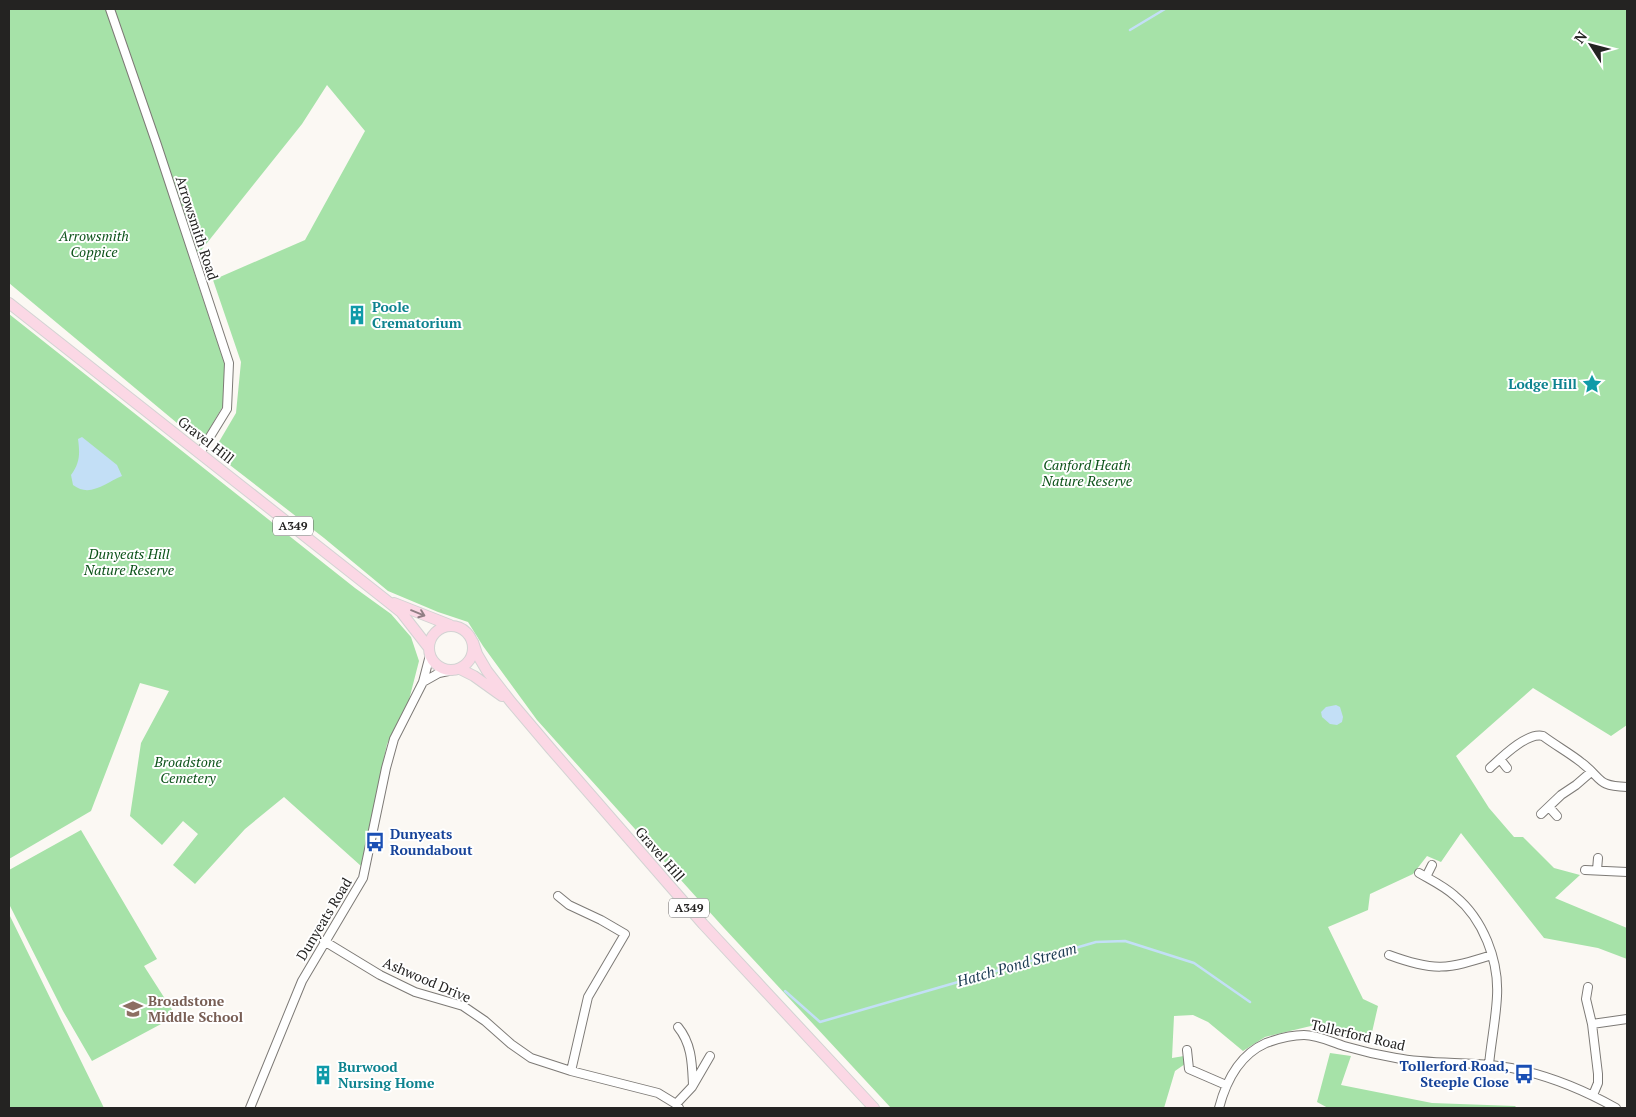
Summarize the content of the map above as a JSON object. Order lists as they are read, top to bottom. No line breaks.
{"streets":{"main road":["Gravel Hill","A349"],"street":["Arrowsmith Road","Dunyeats Road","Ashwood Drive","Tollerford Road"]},"crossings":[["Arrowsmith Road","Gravel Hill"],["Gravel Hill","Dunyeats Road"],["Dunyeats Road","Ashwood Drive"]],"water":["Hatch Pond Stream"],"parks":["Arrowsmith Coppice","Canford Heath Nature Reserve","Dunyeats Hill Nature Reserve","Broadstone Cemetery"],"places":{"building":["Poole Crematorium","Burwood Nursing Home"],"place":["Lodge Hill"],"bus stop":["Dunyeats Roundabout","Tollerford Road, Steeple Close"],"school or university":["Broadstone Middle School"]},"north":"top left"}
